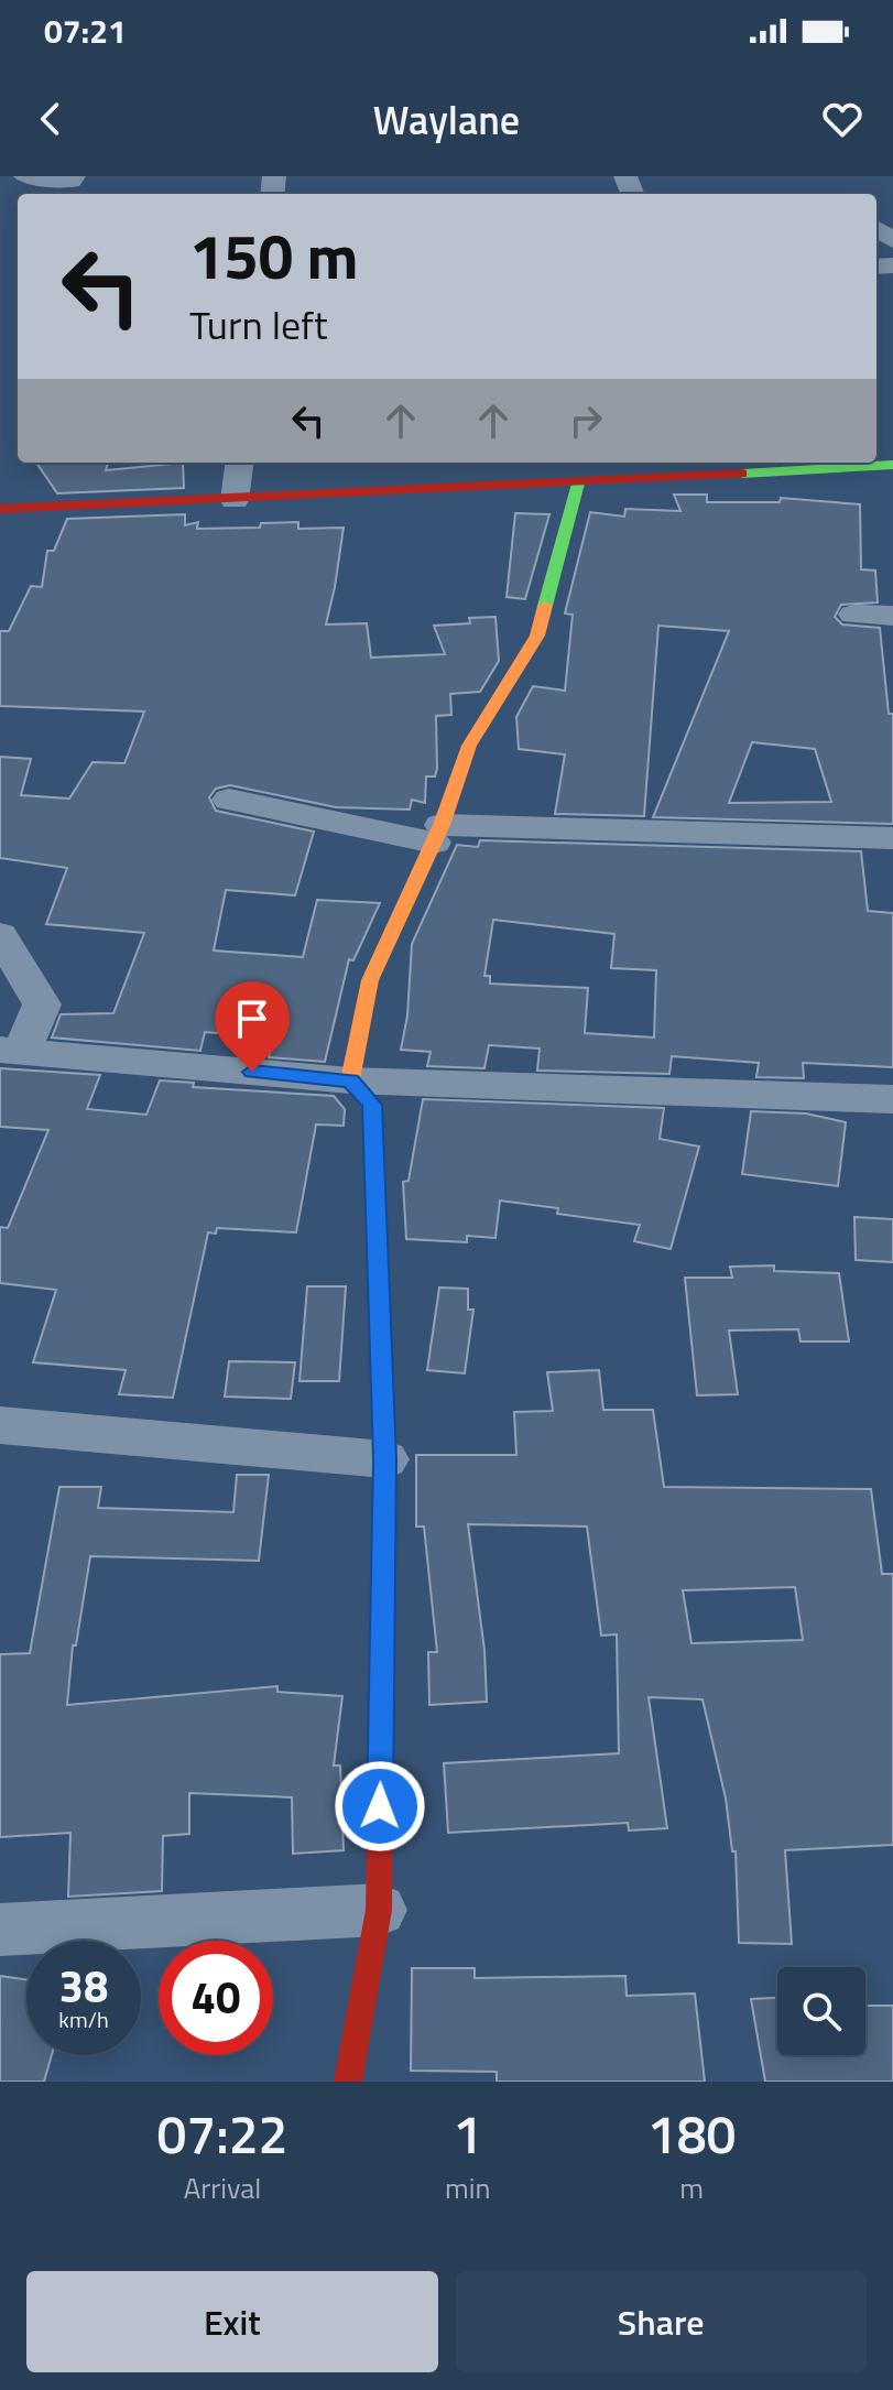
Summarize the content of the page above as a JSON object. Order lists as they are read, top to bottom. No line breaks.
{"page":{"status":"07:21","header":"Waylane","turn":["150 m","Turn left"],"speed":"38 km/h","limit":"40","eta":["07:22","Arrival","1","min","180","m"],"buttons":["Exit","Share"]}}
